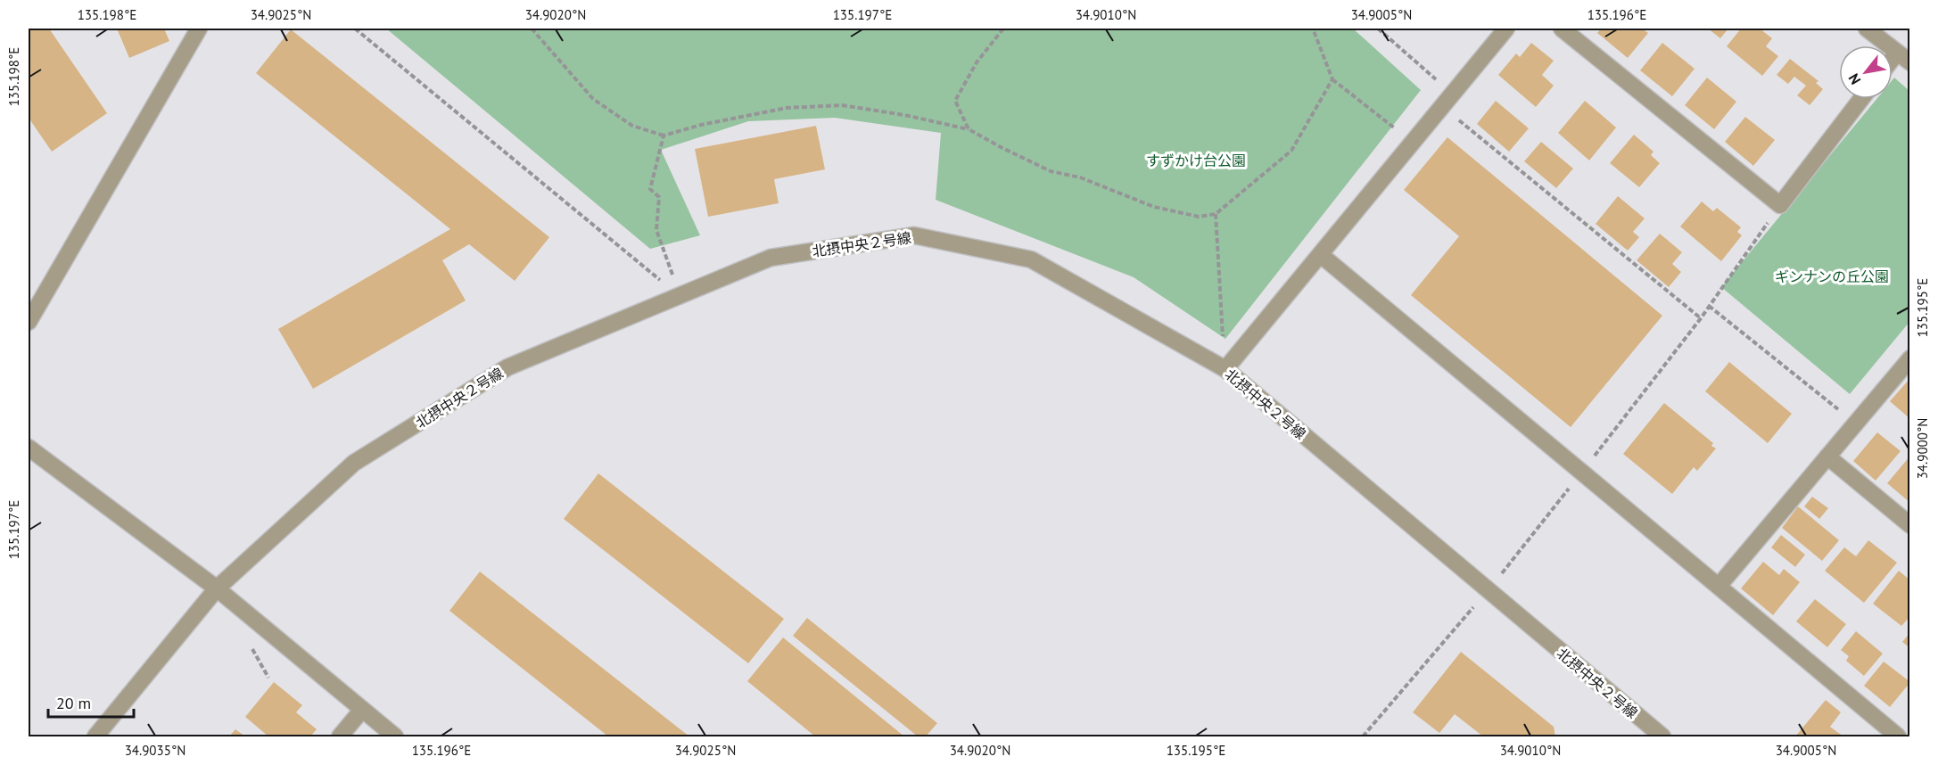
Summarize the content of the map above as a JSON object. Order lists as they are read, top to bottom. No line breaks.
{"streets":{"street":["北摂中央２号線"]},"parks":["すずかけ台公園","ギンナンの丘公園"],"scale_bar":"20 m","north":"bottom left","coordinates":["135.198°E","34.9025°N","34.9020°N","135.197°E","34.9010°N","34.9005°N","135.196°E","135.195°E","34.9000°N","34.9035°N"]}
